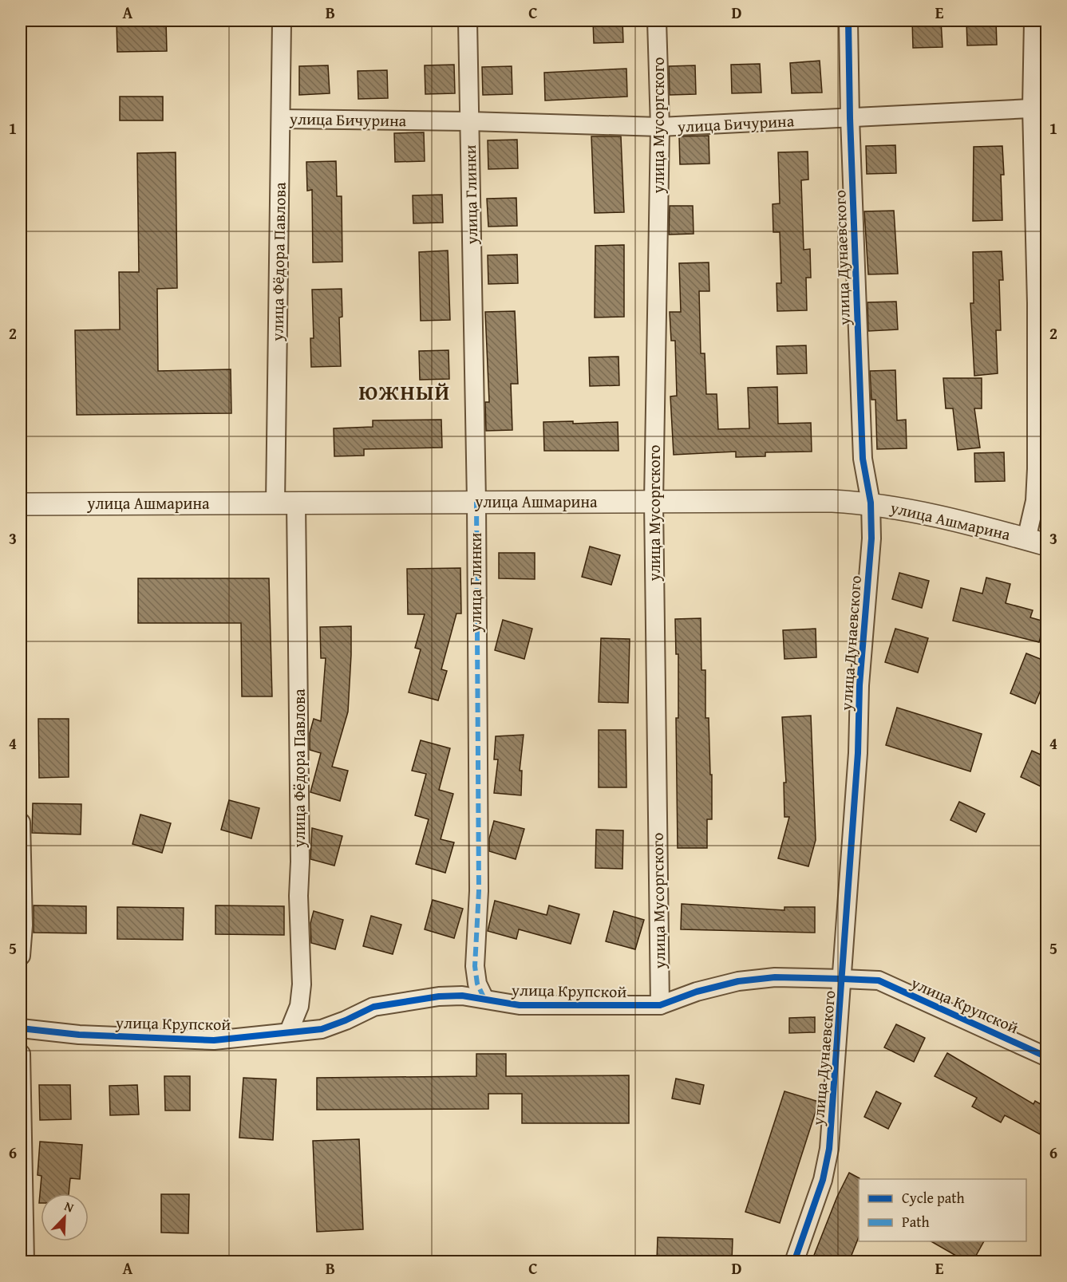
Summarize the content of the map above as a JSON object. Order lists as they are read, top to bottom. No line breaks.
{"streets":{"street":["улица Бичурина","улица Мусоргского","улица Глинки","улица Дунаевского","улица Фёдора Павлова","улица Ашмарина","улица Крупской"]},"crossings":[["улица Бичурина","улица Мусоргского"],["улица Бичурина","улица Глинки"],["улица Бичурина","улица Дунаевского"],["улица Бичурина","улица Фёдора Павлова"],["улица Мусоргского","улица Ашмарина"],["улица Мусоргского","улица Крупской"],["улица Глинки","улица Ашмарина"],["улица Глинки","улица Крупской"],["улица Дунаевского","улица Ашмарина"],["улица Дунаевского","улица Крупской"],["улица Фёдора Павлова","улица Ашмарина"],["улица Фёдора Павлова","улица Крупской"]],"districts":["ЮЖНЫЙ"],"legend":["Cycle path","Path"],"north":"top right","grid":{"columns":["A","B","C","D","E"],"rows":["1","2","3","4","5","6"]}}
